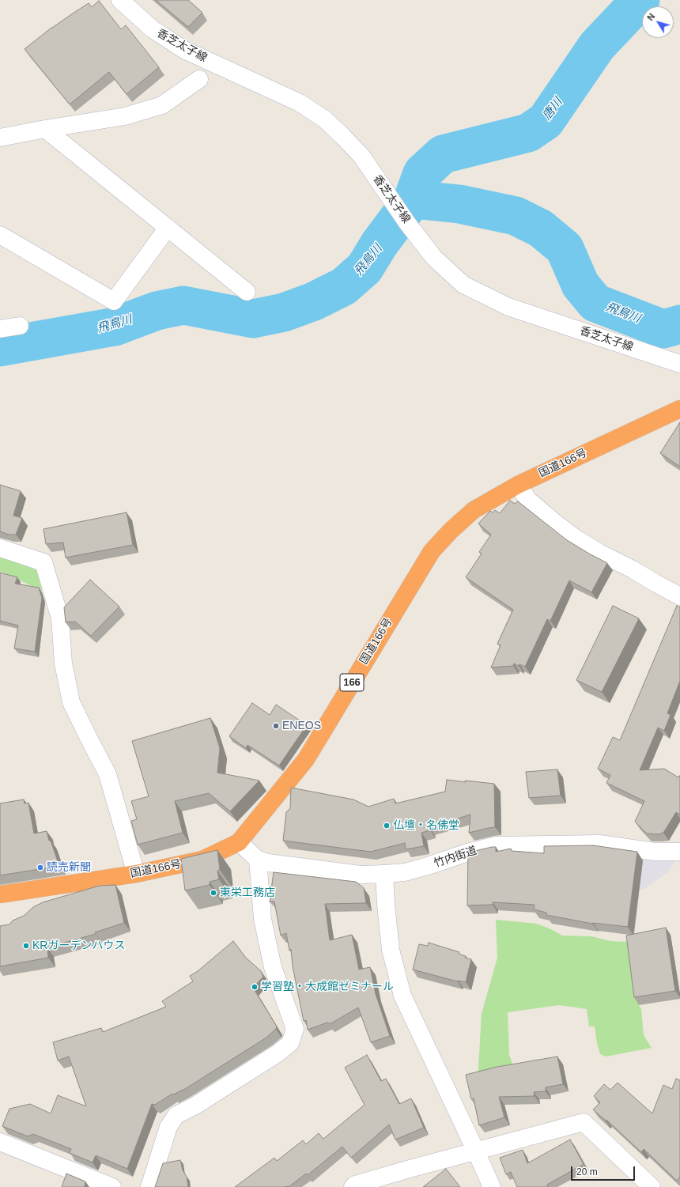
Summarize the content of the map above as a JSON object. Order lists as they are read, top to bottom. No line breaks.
{"streets":{"highway":["国道166号","166"],"street":["香芝太子線","竹内街道"]},"crossings":[["国道166号","竹内街道"]],"water":["唐川","飛鳥川"],"places":["ENEOS","仏壇・名佛堂","読売新聞","東栄工務店","KRガーデンハウス","学習塾・大成館ゼミナール"],"scale_bar":"20 m","north":"top left"}
